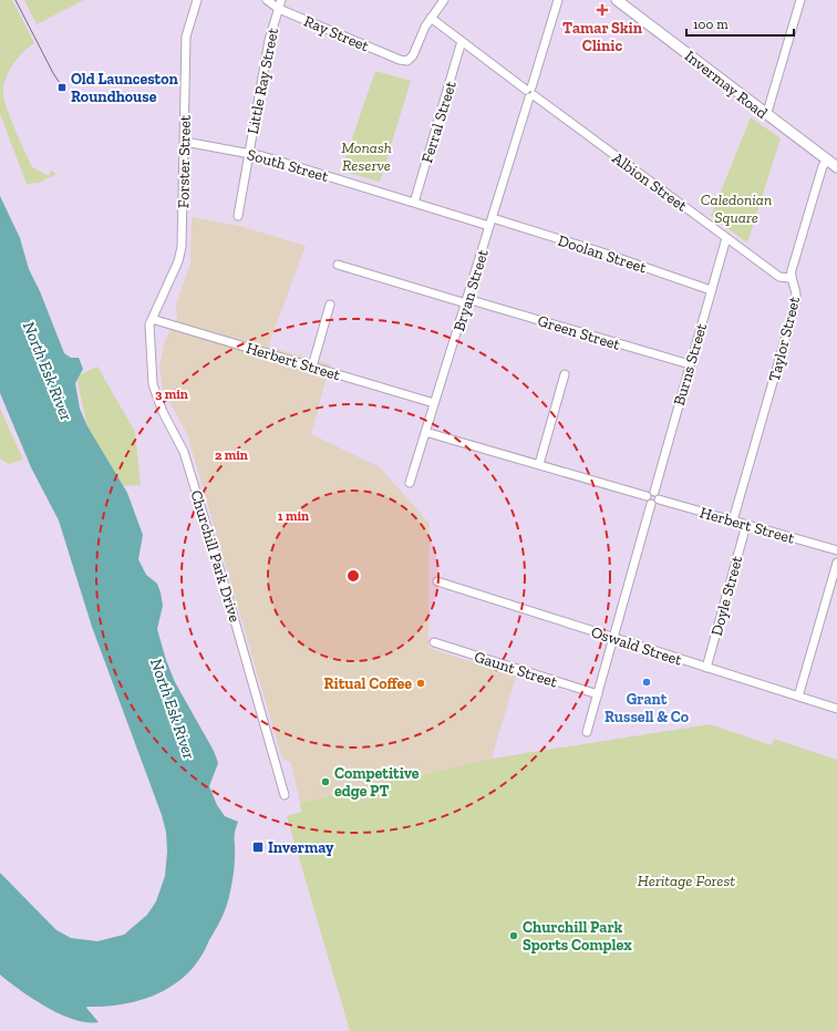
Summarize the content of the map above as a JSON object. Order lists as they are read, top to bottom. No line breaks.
{"streets":{"main road":["Invermay Road"],"street":["Ray Street","Little Ray Street","Ferral Street","Forster Street","South Street","Albion Street","Doolan Street","Bryan Street","Green Street","Taylor Street","Herbert Street","Burns Street","Churchill Park Drive","Doyle Street","Oswald Street","Gaunt Street"]},"crossings":[["Ray Street","Little Ray Street"],["Ray Street","Albion Street"],["Little Ray Street","South Street"],["Invermay Road","Taylor Street"],["Ferral Street","South Street"],["Ferral Street","Albion Street"],["Forster Street","South Street"],["Forster Street","Herbert Street"],["Forster Street","Churchill Park Drive"],["South Street","Doolan Street"],["South Street","Bryan Street"],["Albion Street","Bryan Street"],["Albion Street","Taylor Street"],["Albion Street","Burns Street"],["Doolan Street","Bryan Street"],["Doolan Street","Burns Street"],["Bryan Street","Green Street"],["Bryan Street","Herbert Street"],["Green Street","Burns Street"],["Taylor Street","Herbert Street"],["Herbert Street","Burns Street"],["Herbert Street","Churchill Park Drive"],["Herbert Street","Doyle Street"],["Doyle Street","Oswald Street"]],"water":["North Esk River"],"parks":["Monash Reserve","Caledonian Square","Heritage Forest"],"places":{"health":["Tamar Skin Clinic"],"transit":["Old Launceston Roundhouse","Invermay"],"other":["Grant Russell & Co","Ritual Coffee","Competitive edge PT","Churchill Park Sports Complex"]},"scale_bar":"100 m","rings":["3 min","2 min","1 min"]}
